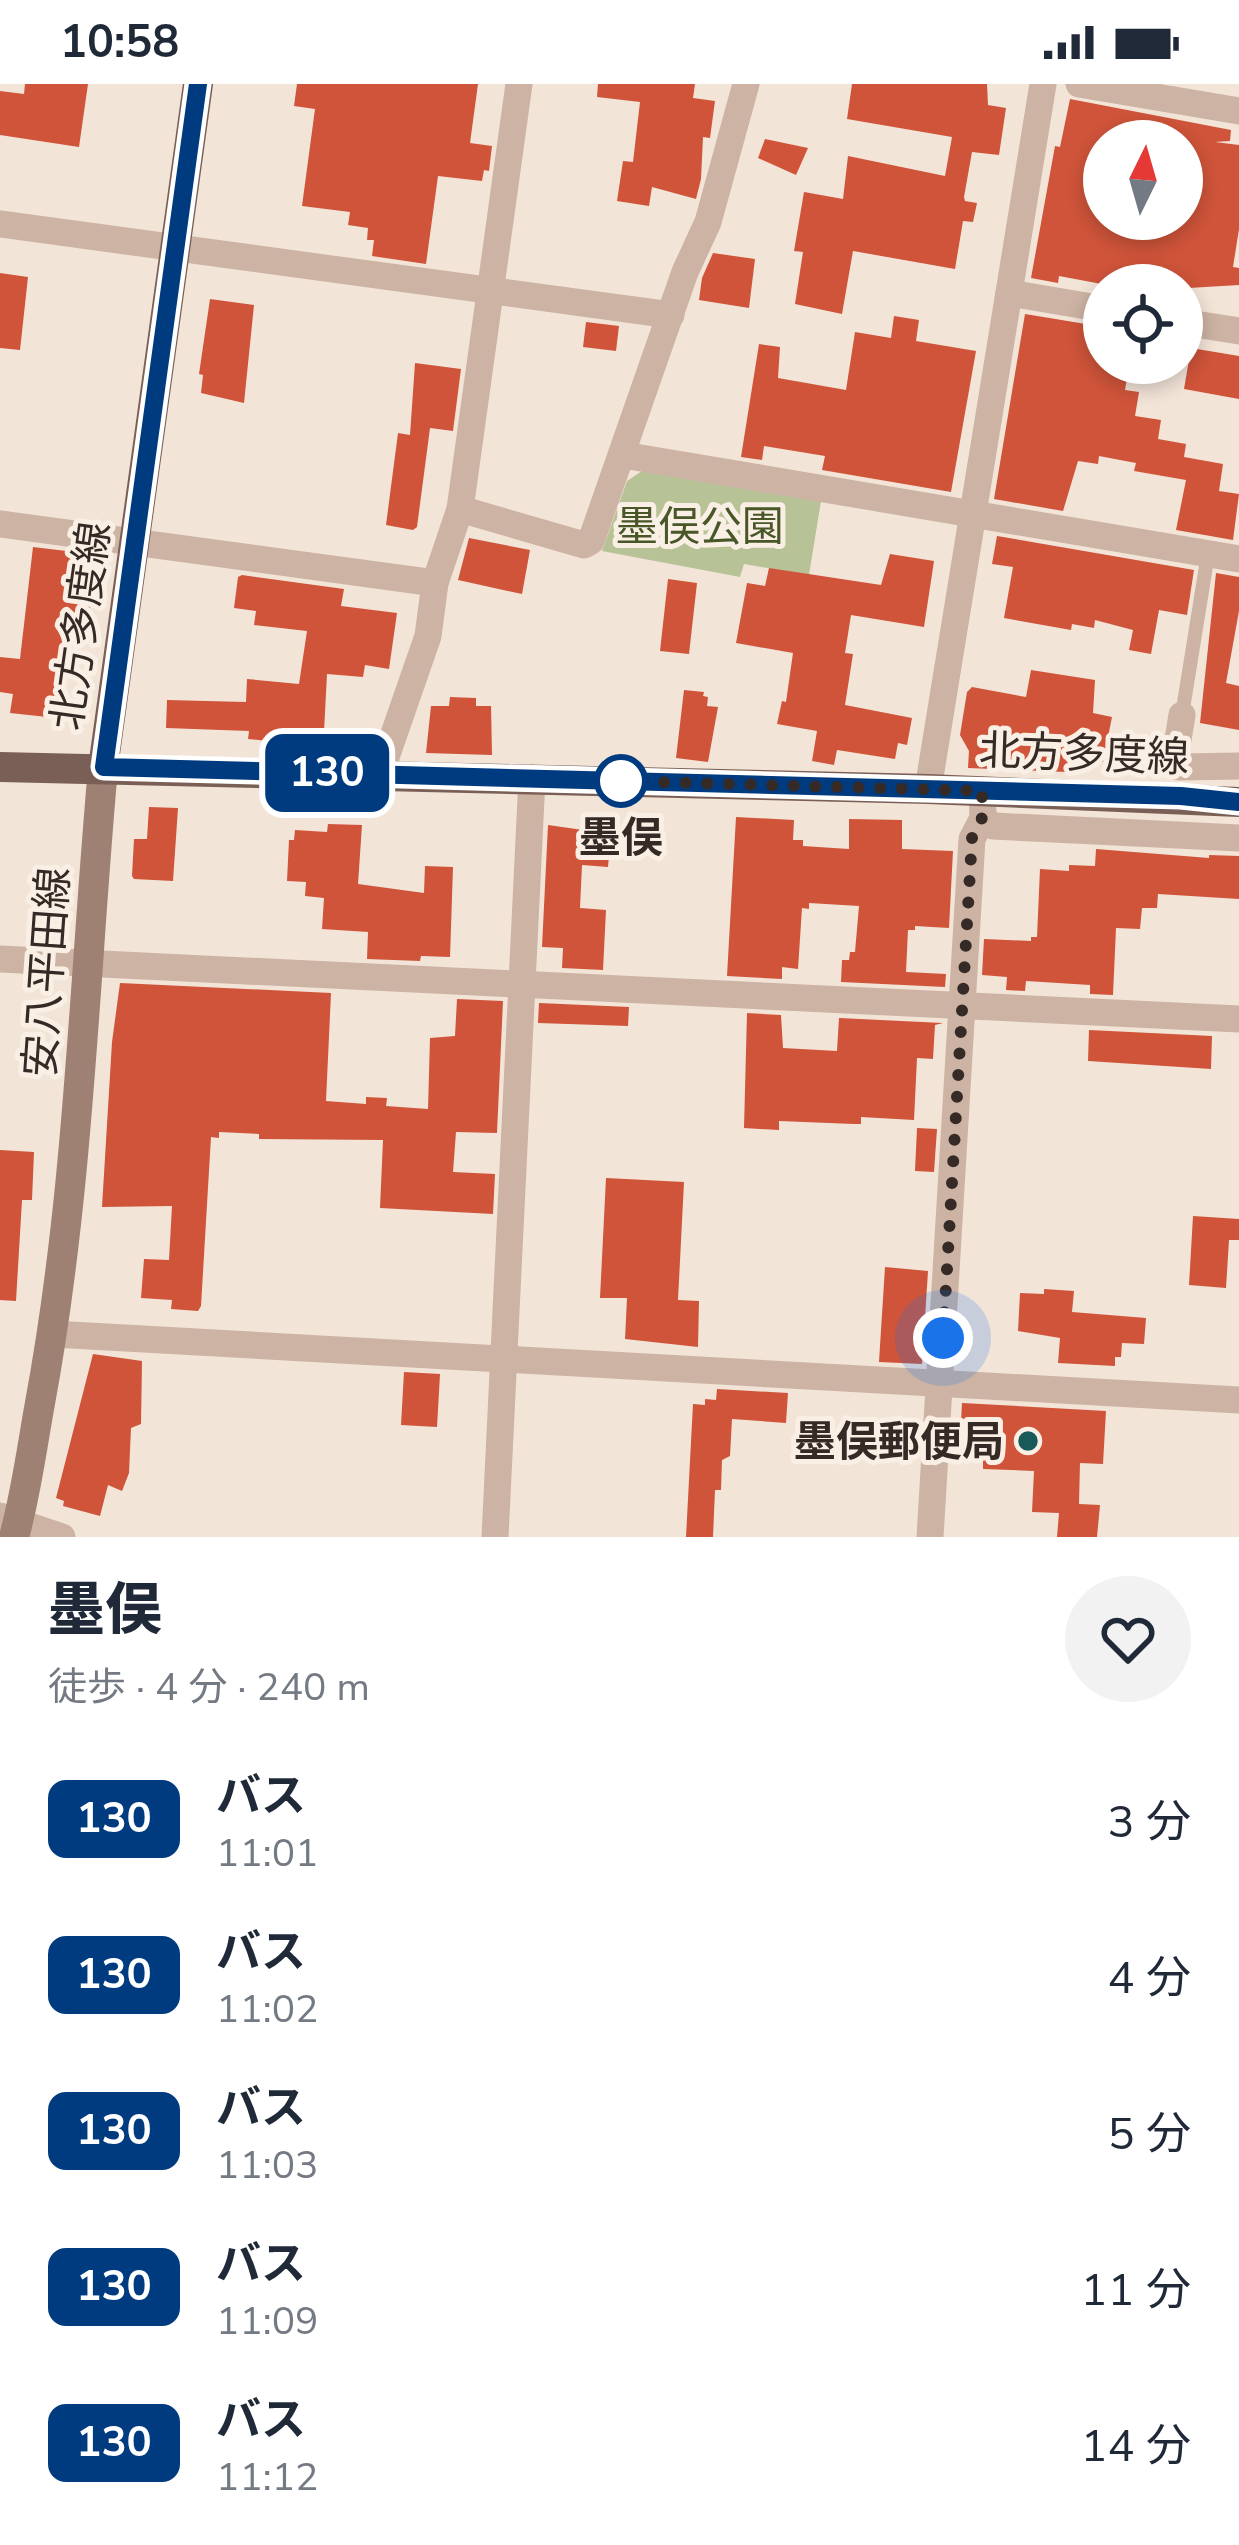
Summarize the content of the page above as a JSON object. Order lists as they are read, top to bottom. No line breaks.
{"streets":{"main road":["北方多度線","安八平田線"]},"crossings":[["北方多度線","安八平田線"]],"parks":["墨俣公園"],"places":["墨俣","墨俣郵便局"],"lines":["bus line 130"],"north":"top","page":{"status":"10:58","on_map":"130","heading":["墨俣","徒歩 · 4 分 · 240 m"],"list":[{"mark":"130","name":"バス","note":"11:01","value":"3 分"},{"mark":"130","name":"バス","note":"11:02","value":"4 分"},{"mark":"130","name":"バス","note":"11:03","value":"5 分"},{"mark":"130","name":"バス","note":"11:09","value":"11 分"},{"mark":"130","name":"バス","note":"11:12","value":"14 分"}]}}
